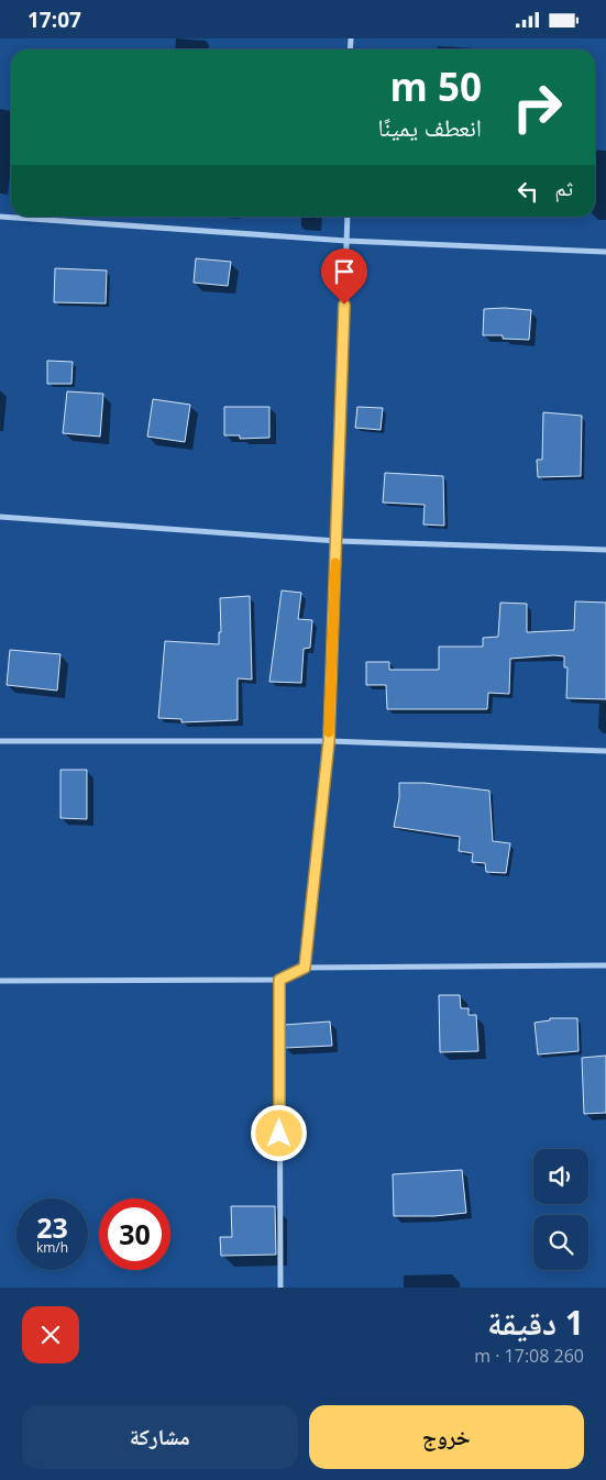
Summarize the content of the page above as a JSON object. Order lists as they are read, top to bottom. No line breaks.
{"page":{"status":"17:07","turn":["50 m","انعطف يمينًا"],"then":"ثم","speed":"23 km/h","limit":"30","heading":["1 دقيقة","260 m · 17:08"],"buttons":["خروج","مشاركة"]}}
